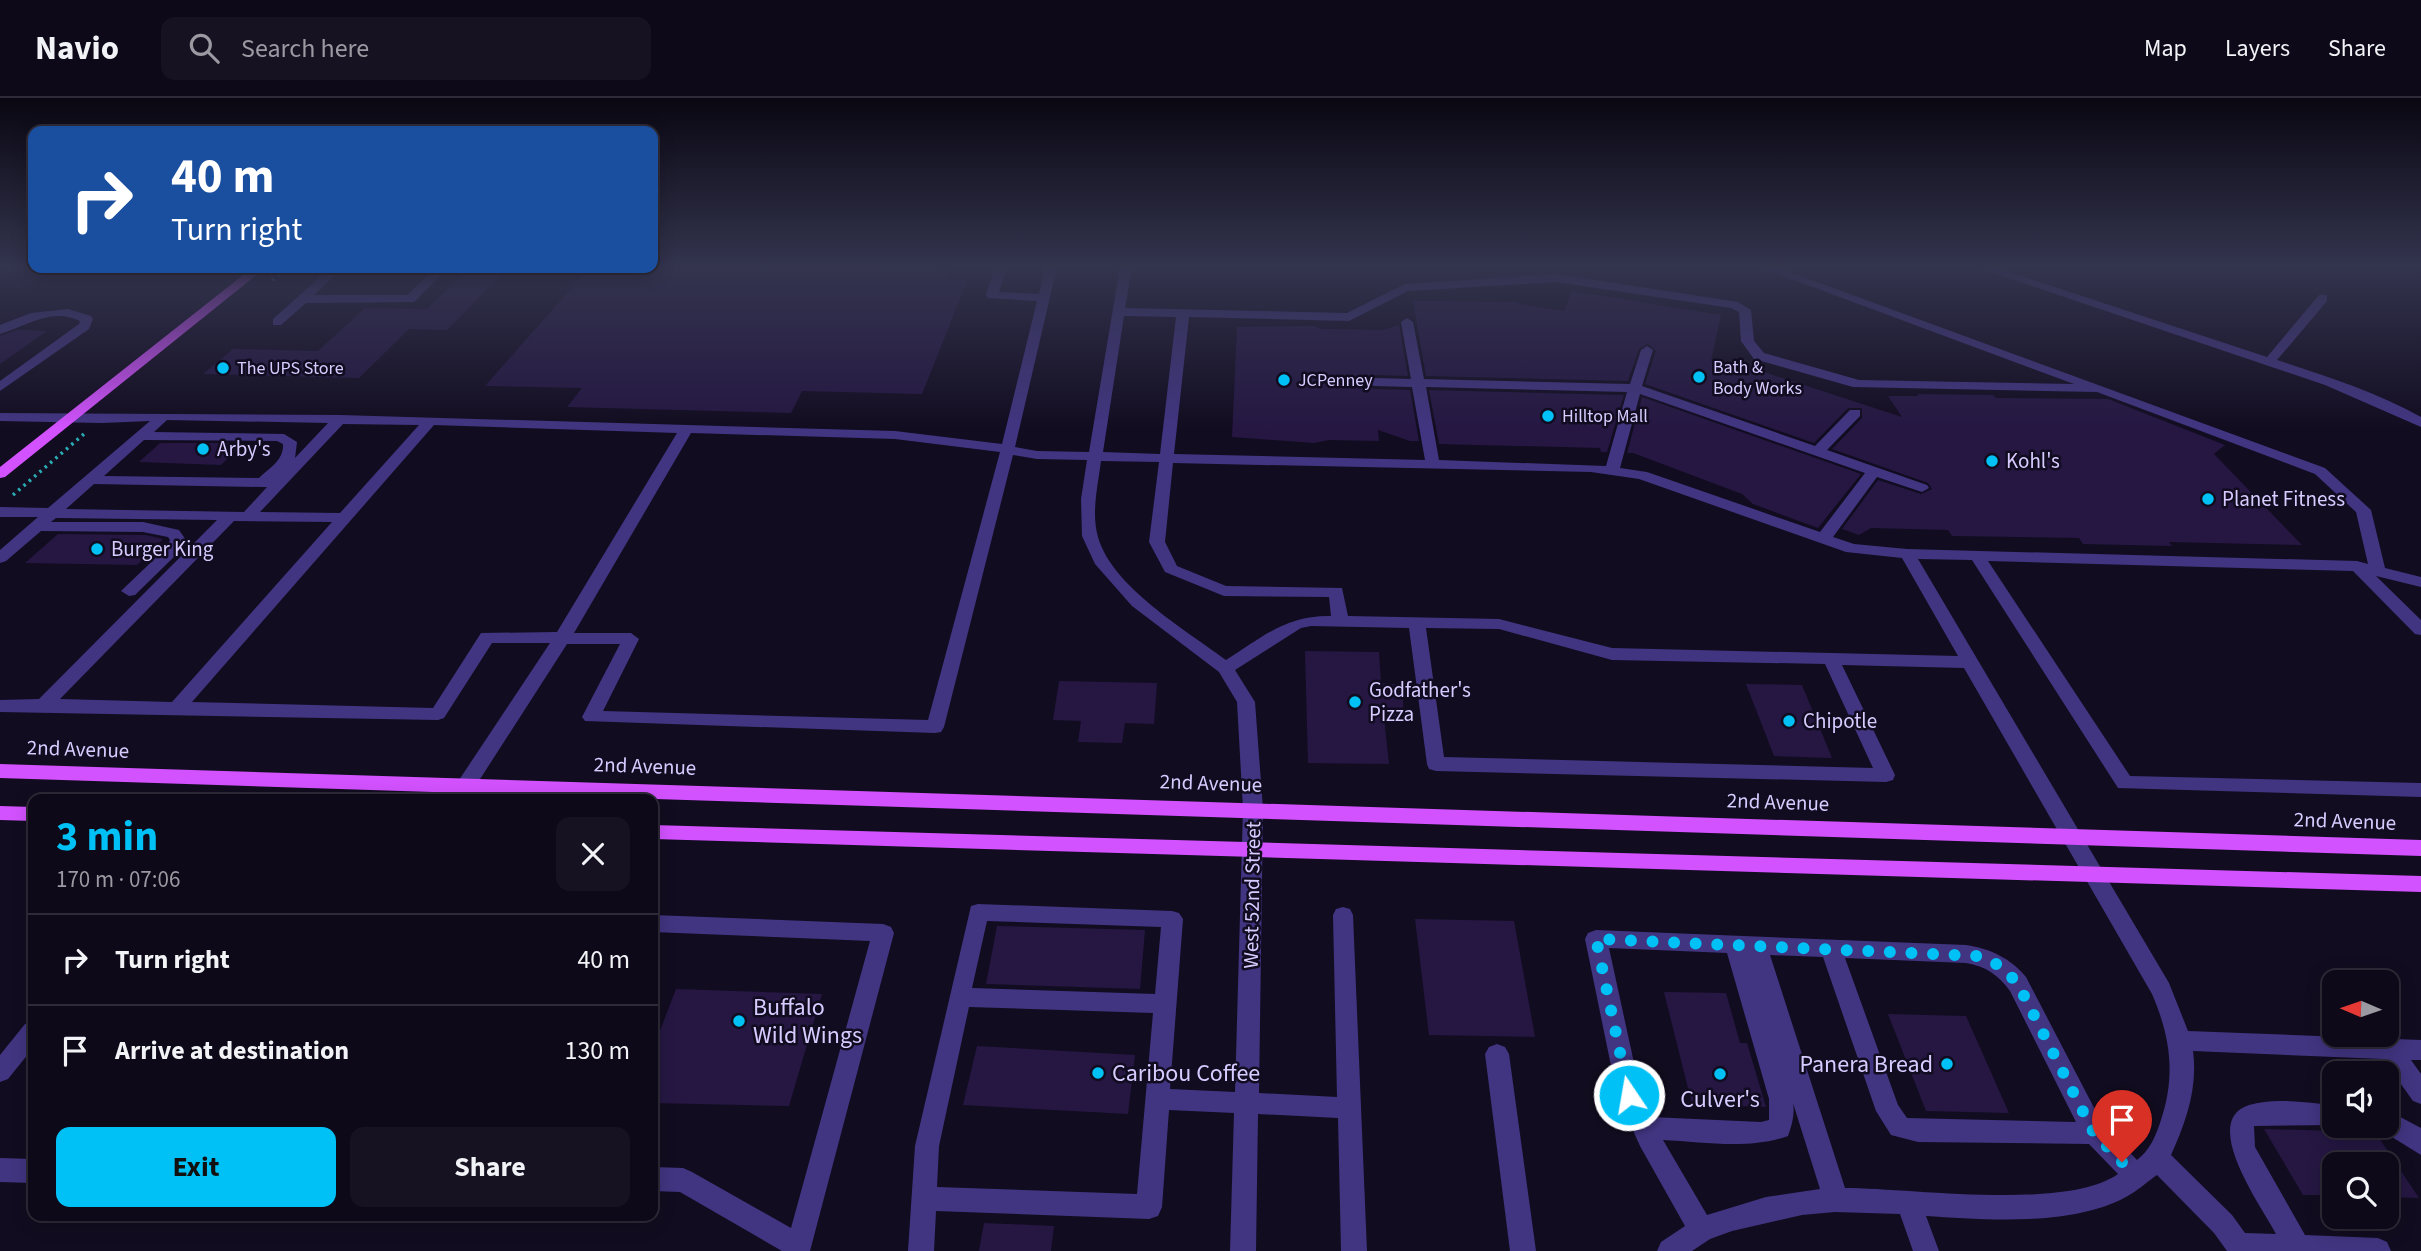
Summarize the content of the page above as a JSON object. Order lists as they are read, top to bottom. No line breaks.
{"streets":{"main road":["2nd Avenue"],"street":["West 52nd Street"]},"crossings":[["2nd Avenue","West 52nd Street"]],"places":["The UPS Store","Bath & Body Works","JCPenney","Hilltop Mall","Arby's","Kohl's","Planet Fitness","Burger King","Godfather's Pizza","Chipotle","Buffalo Wild Wings","Panera Bread","Caribou Coffee","Culver's"],"north":"left","page":{"header":"Navio","search":"Search here","nav":["Map","Layers","Share"],"turn":["40 m","Turn right"],"heading":["3 min","170 m · 07:06"],"list":[{"name":"Turn right","value":"40 m"},{"name":"Arrive at destination","value":"130 m"}],"buttons":["Exit","Share"]}}
